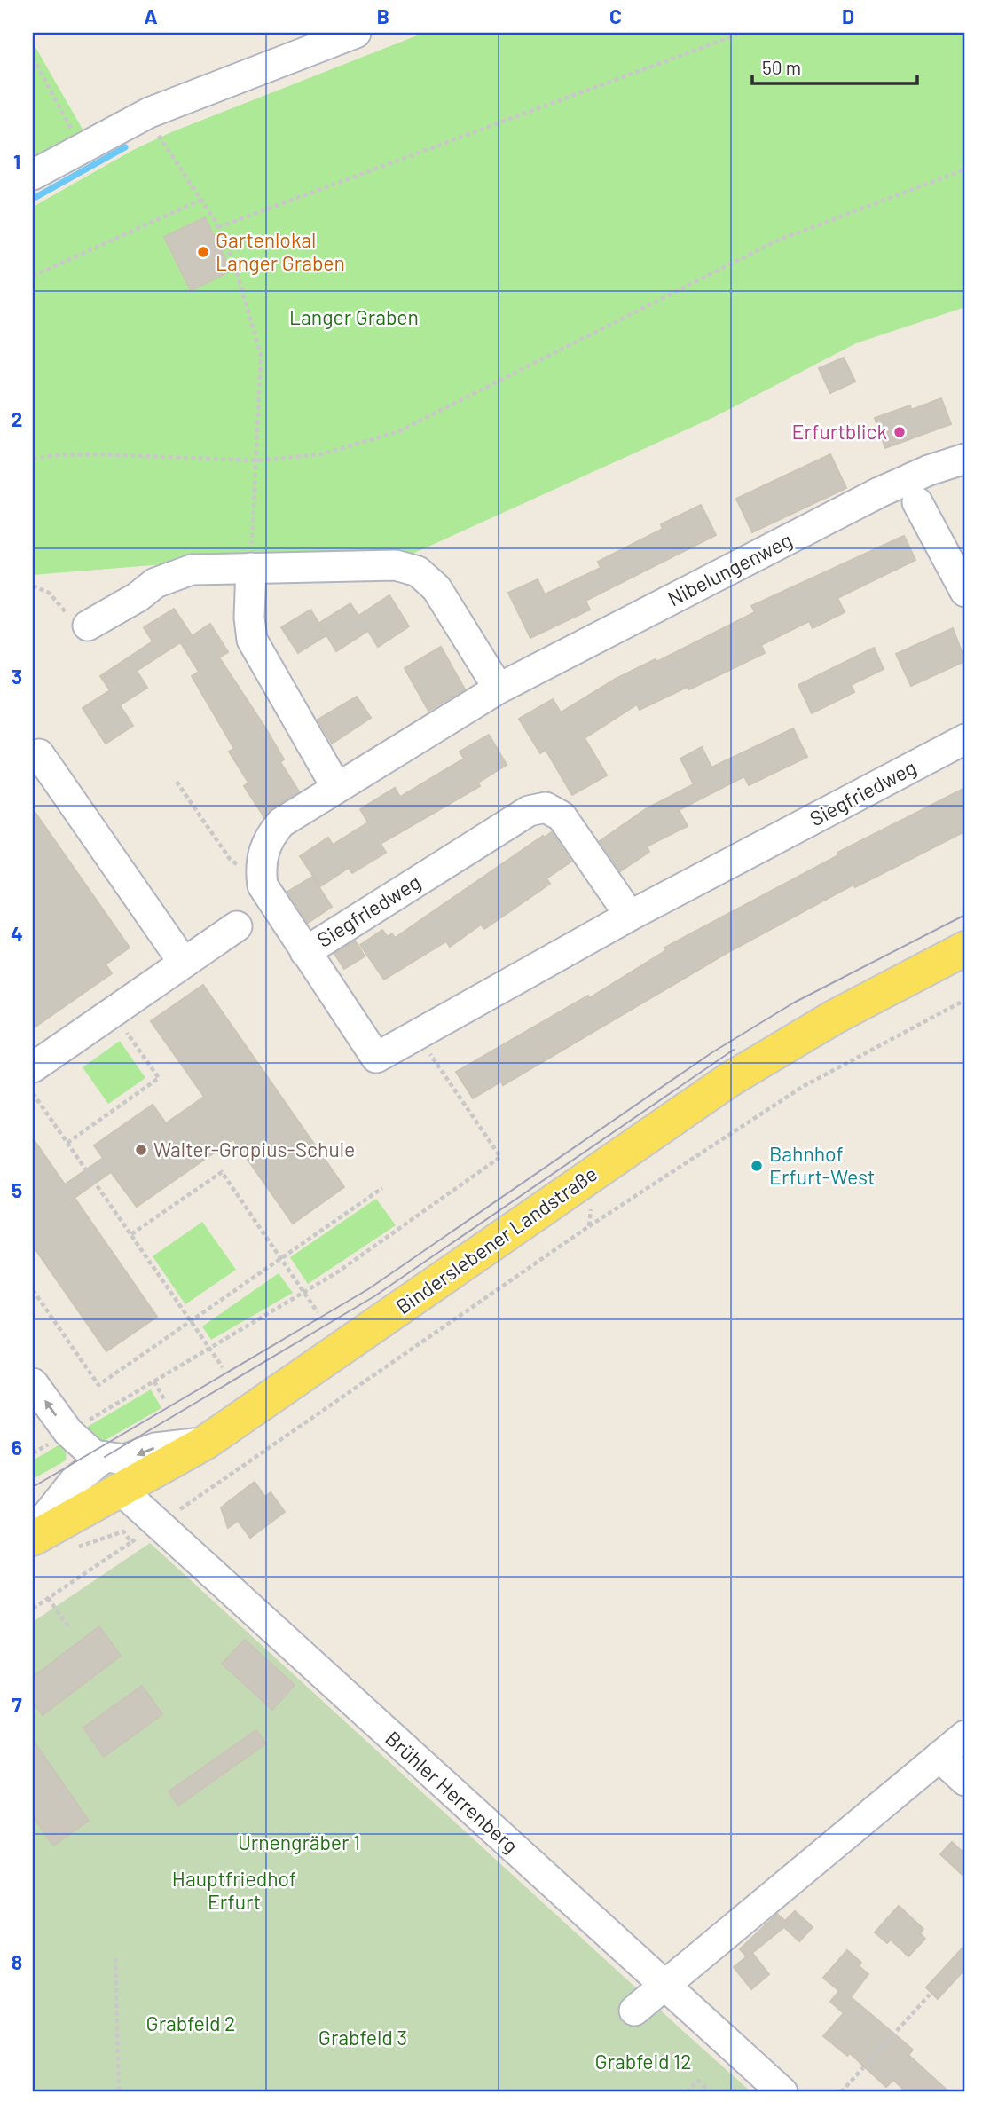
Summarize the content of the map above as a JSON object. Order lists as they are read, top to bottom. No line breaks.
{"streets":{"main road":["Binderslebener Landstraße"],"street":["Nibelungenweg","Siegfriedweg","Brühler Herrenberg"]},"crossings":[["Binderslebener Landstraße","Brühler Herrenberg"]],"parks":["Langer Graben","Urnengräber 1","Hauptfriedhof Erfurt","Grabfeld 2","Grabfeld 3","Grabfeld 12"],"places":["Gartenlokal Langer Graben","Erfurtblick","Walter-Gropius-Schule","Bahnhof Erfurt-West"],"scale_bar":"50 m","grid":{"columns":["A","B","C","D"],"rows":["1","2","3","4","5","6","7","8"]}}
